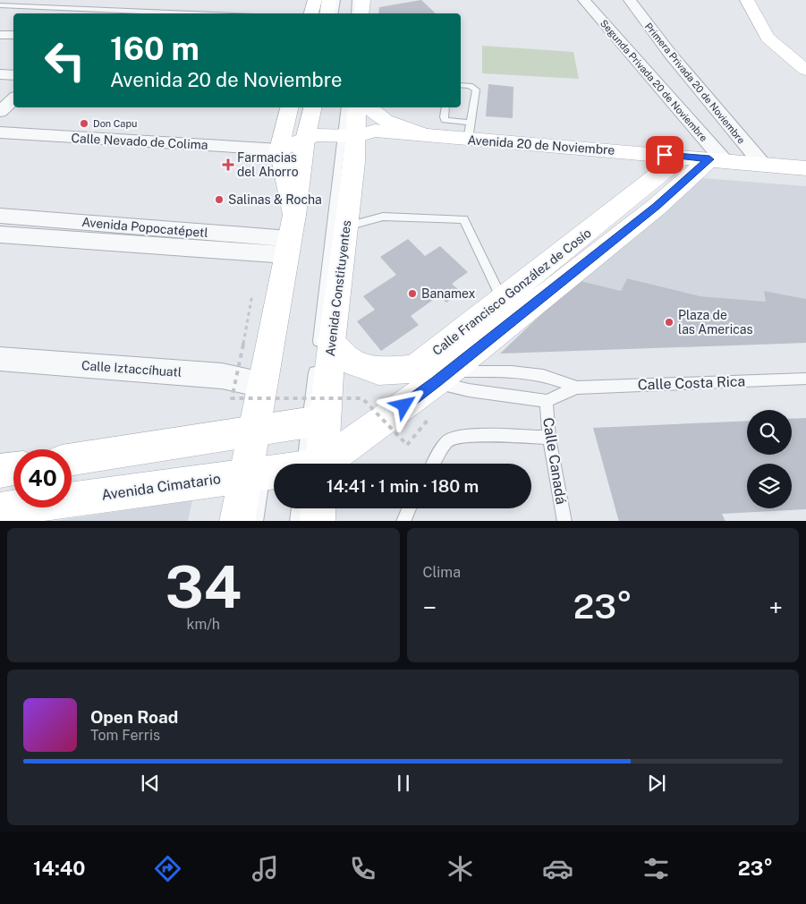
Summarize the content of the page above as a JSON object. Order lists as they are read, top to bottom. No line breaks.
{"streets":{"street":["Segunda Privada 20 de Noviembre","Primera Privada 20 de Noviembre","Calle Nevado de Colima","Avenida 20 de Noviembre","Avenida Popocatépetl","Avenida Constituyentes","Calle Francisco González de Cosío","Calle Iztaccíhuatl","Avenida Cimatario"],"lane":["Calle Costa Rica","Calle Canadá"]},"crossings":[["Segunda Privada 20 de Noviembre","Avenida 20 de Noviembre"],["Segunda Privada 20 de Noviembre","Calle Francisco González de Cosío"],["Primera Privada 20 de Noviembre","Avenida 20 de Noviembre"],["Calle Nevado de Colima","Avenida 20 de Noviembre"],["Avenida 20 de Noviembre","Avenida Constituyentes"],["Avenida 20 de Noviembre","Calle Francisco González de Cosío"],["Calle Francisco González de Cosío","Calle Costa Rica"],["Calle Costa Rica","Calle Canadá"]],"places":{"other":["Don Capu","Salinas & Rocha","Banamex","Plaza de las Americas"],"health":["Farmacias del Ahorro"]},"page":{"turn":["160 m","Avenida 20 de Noviembre"],"limit":"40","trip":"14:41 · 1 min · 180 m","tile":[["34","km/h"],"Clima"],"heat":["−","23°","+"],"song":["Open Road","Tom Ferris"],"tabs":["14:40","23°"]}}
